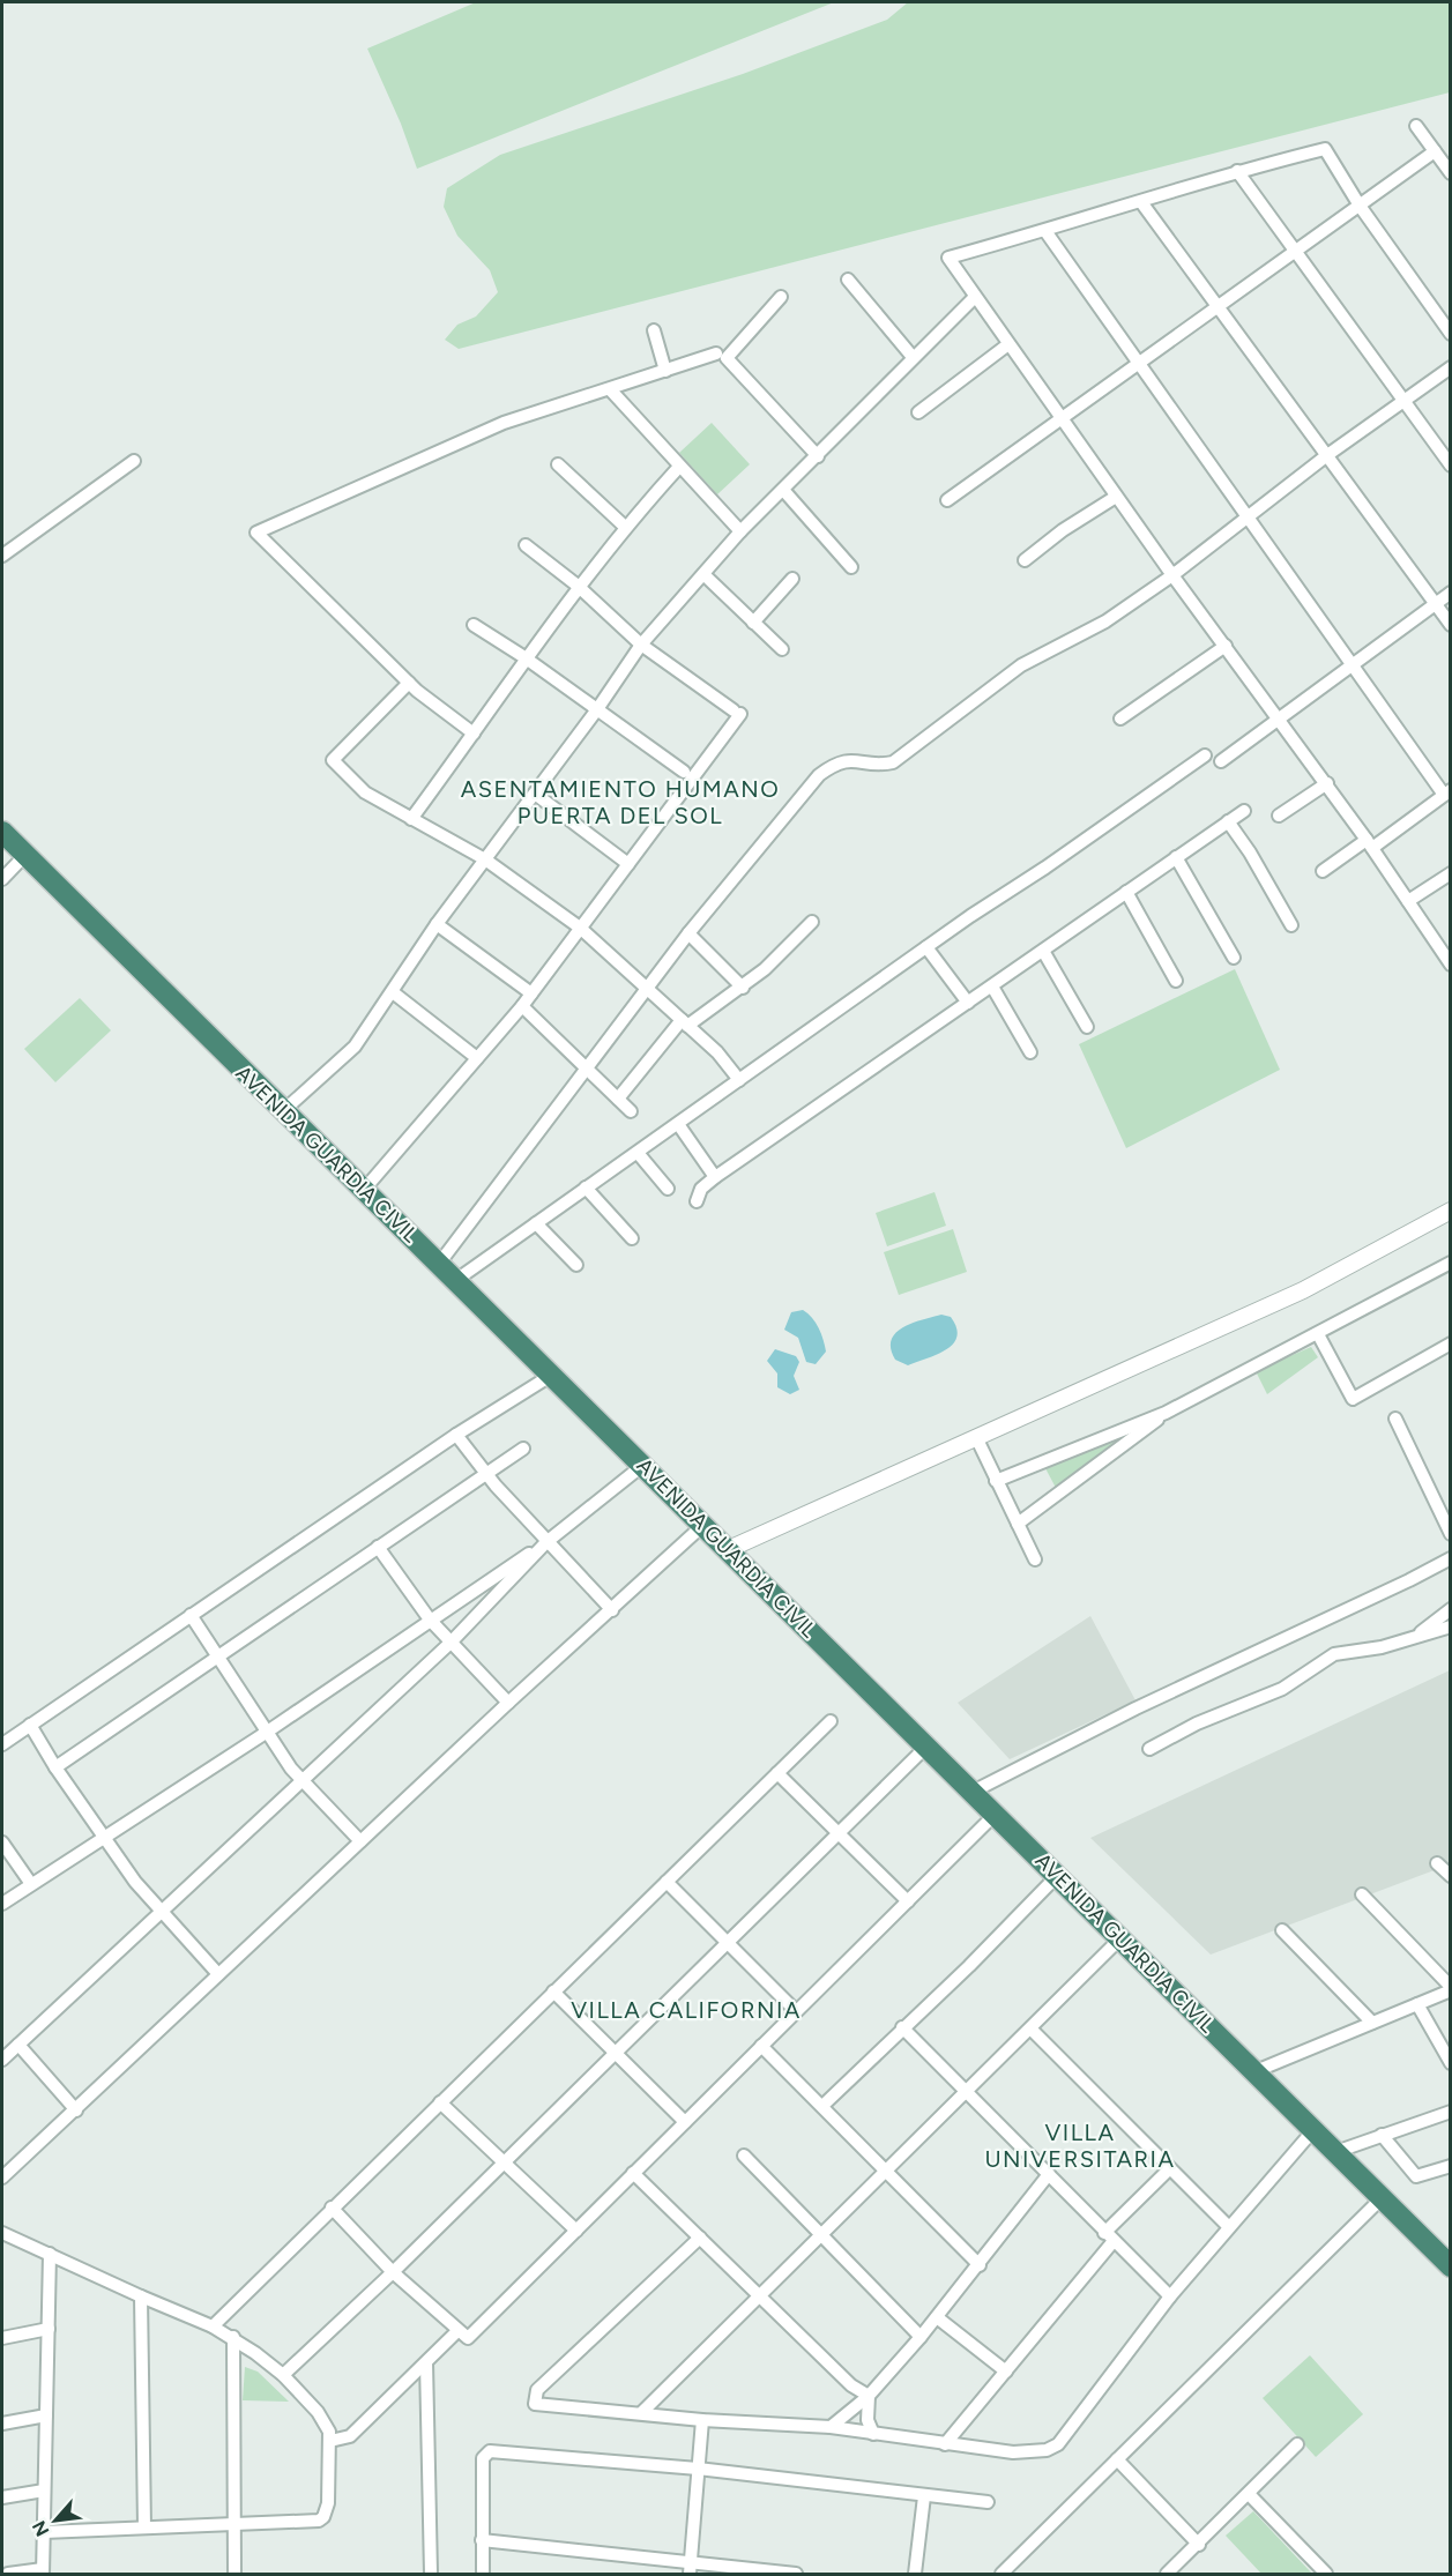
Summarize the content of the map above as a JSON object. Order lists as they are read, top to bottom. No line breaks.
{"streets":{"highway":["AVENIDA GUARDIA CIVIL"]},"districts":["ASENTAMIENTO HUMANO PUERTA DEL SOL","VILLA CALIFORNIA","VILLA UNIVERSITARIA"],"north":"bottom left"}
